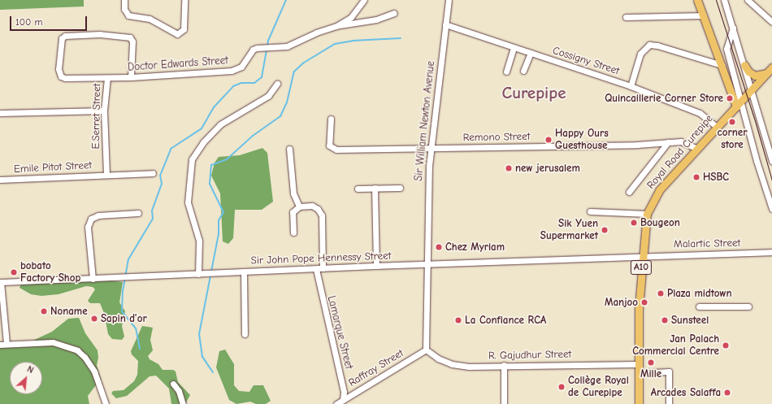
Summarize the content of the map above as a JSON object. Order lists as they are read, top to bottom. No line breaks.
{"streets":{"main road":["Royal Road Curepipe","A10"],"street":["Cossigny Street","Doctor Edwards Street","E.Serret Street","Sir William Newton Avenue","Remono Street","Emile Pitot Street","Malartic Street","Sir John Pope Hennessy Street","Lamarque Street","R. Gajudhur Street","Raffray Street"]},"crossings":[["Cossigny Street","Sir William Newton Avenue"],["Cossigny Street","Royal Road Curepipe"],["Doctor Edwards Street","E.Serret Street"],["E.Serret Street","Emile Pitot Street"],["Sir William Newton Avenue","Remono Street"],["Sir William Newton Avenue","Sir John Pope Hennessy Street"],["Sir William Newton Avenue","R. Gajudhur Street"],["Sir William Newton Avenue","Raffray Street"],["Remono Street","Royal Road Curepipe"],["Royal Road Curepipe","Malartic Street"],["Royal Road Curepipe","Sir John Pope Hennessy Street"],["Royal Road Curepipe","R. Gajudhur Street"],["Malartic Street","Sir John Pope Hennessy Street"],["Sir John Pope Hennessy Street","Lamarque Street"],["Lamarque Street","Raffray Street"],["R. Gajudhur Street","Raffray Street"]],"districts":["Curepipe"],"places":["Quincaillerie Corner Store","corner store","Happy Ours Guesthouse","new jerusalem","HSBC","Bougeon","Sik Yuen Supermarket","Chez Myriam","bobato Factory Shop","Plaza midtown","Manjoo","Noname","Sapin d’or","La Confiance RCA","Sunsteel","Jan Palach Commercial Centre","Mille","Collège Royal de Curepipe","Arcades Salaffa"],"scale_bar":"100 m","north":"top right"}
